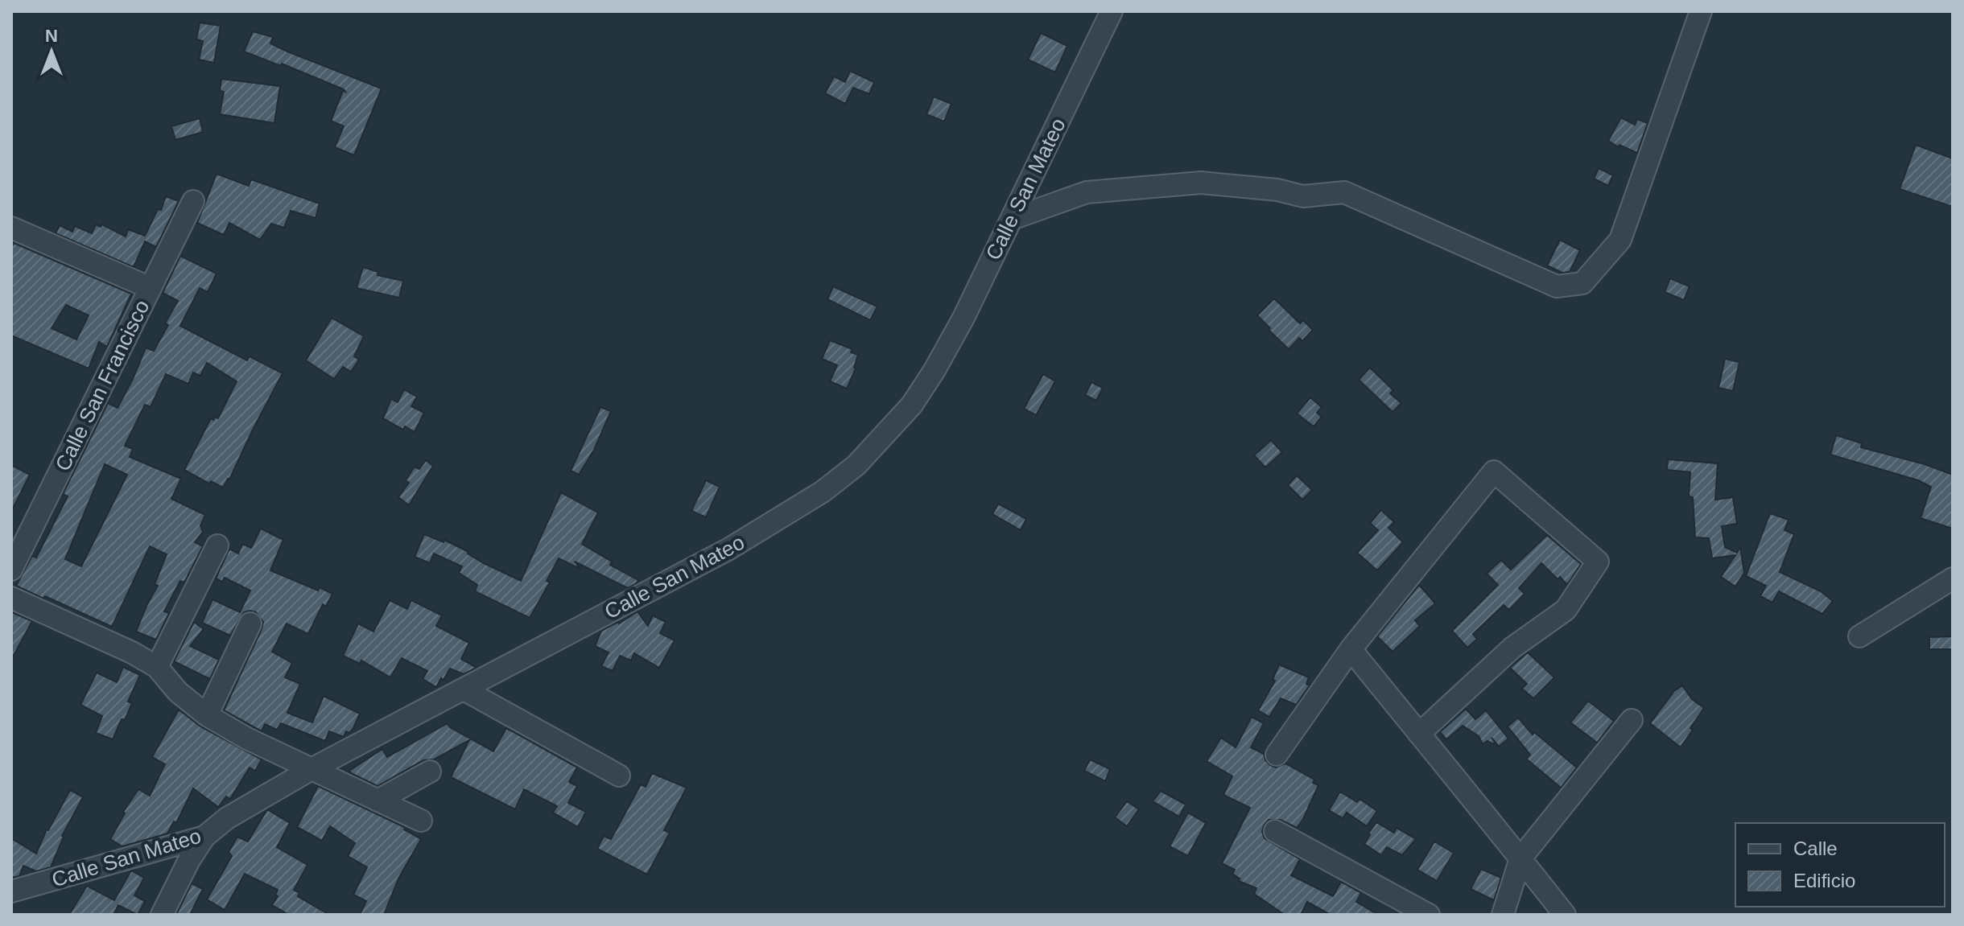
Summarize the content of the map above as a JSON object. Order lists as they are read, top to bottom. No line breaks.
{"streets":{"street":["Calle San Mateo","Calle San Francisco"]},"legend":["Calle","Edificio"],"north":"top"}
